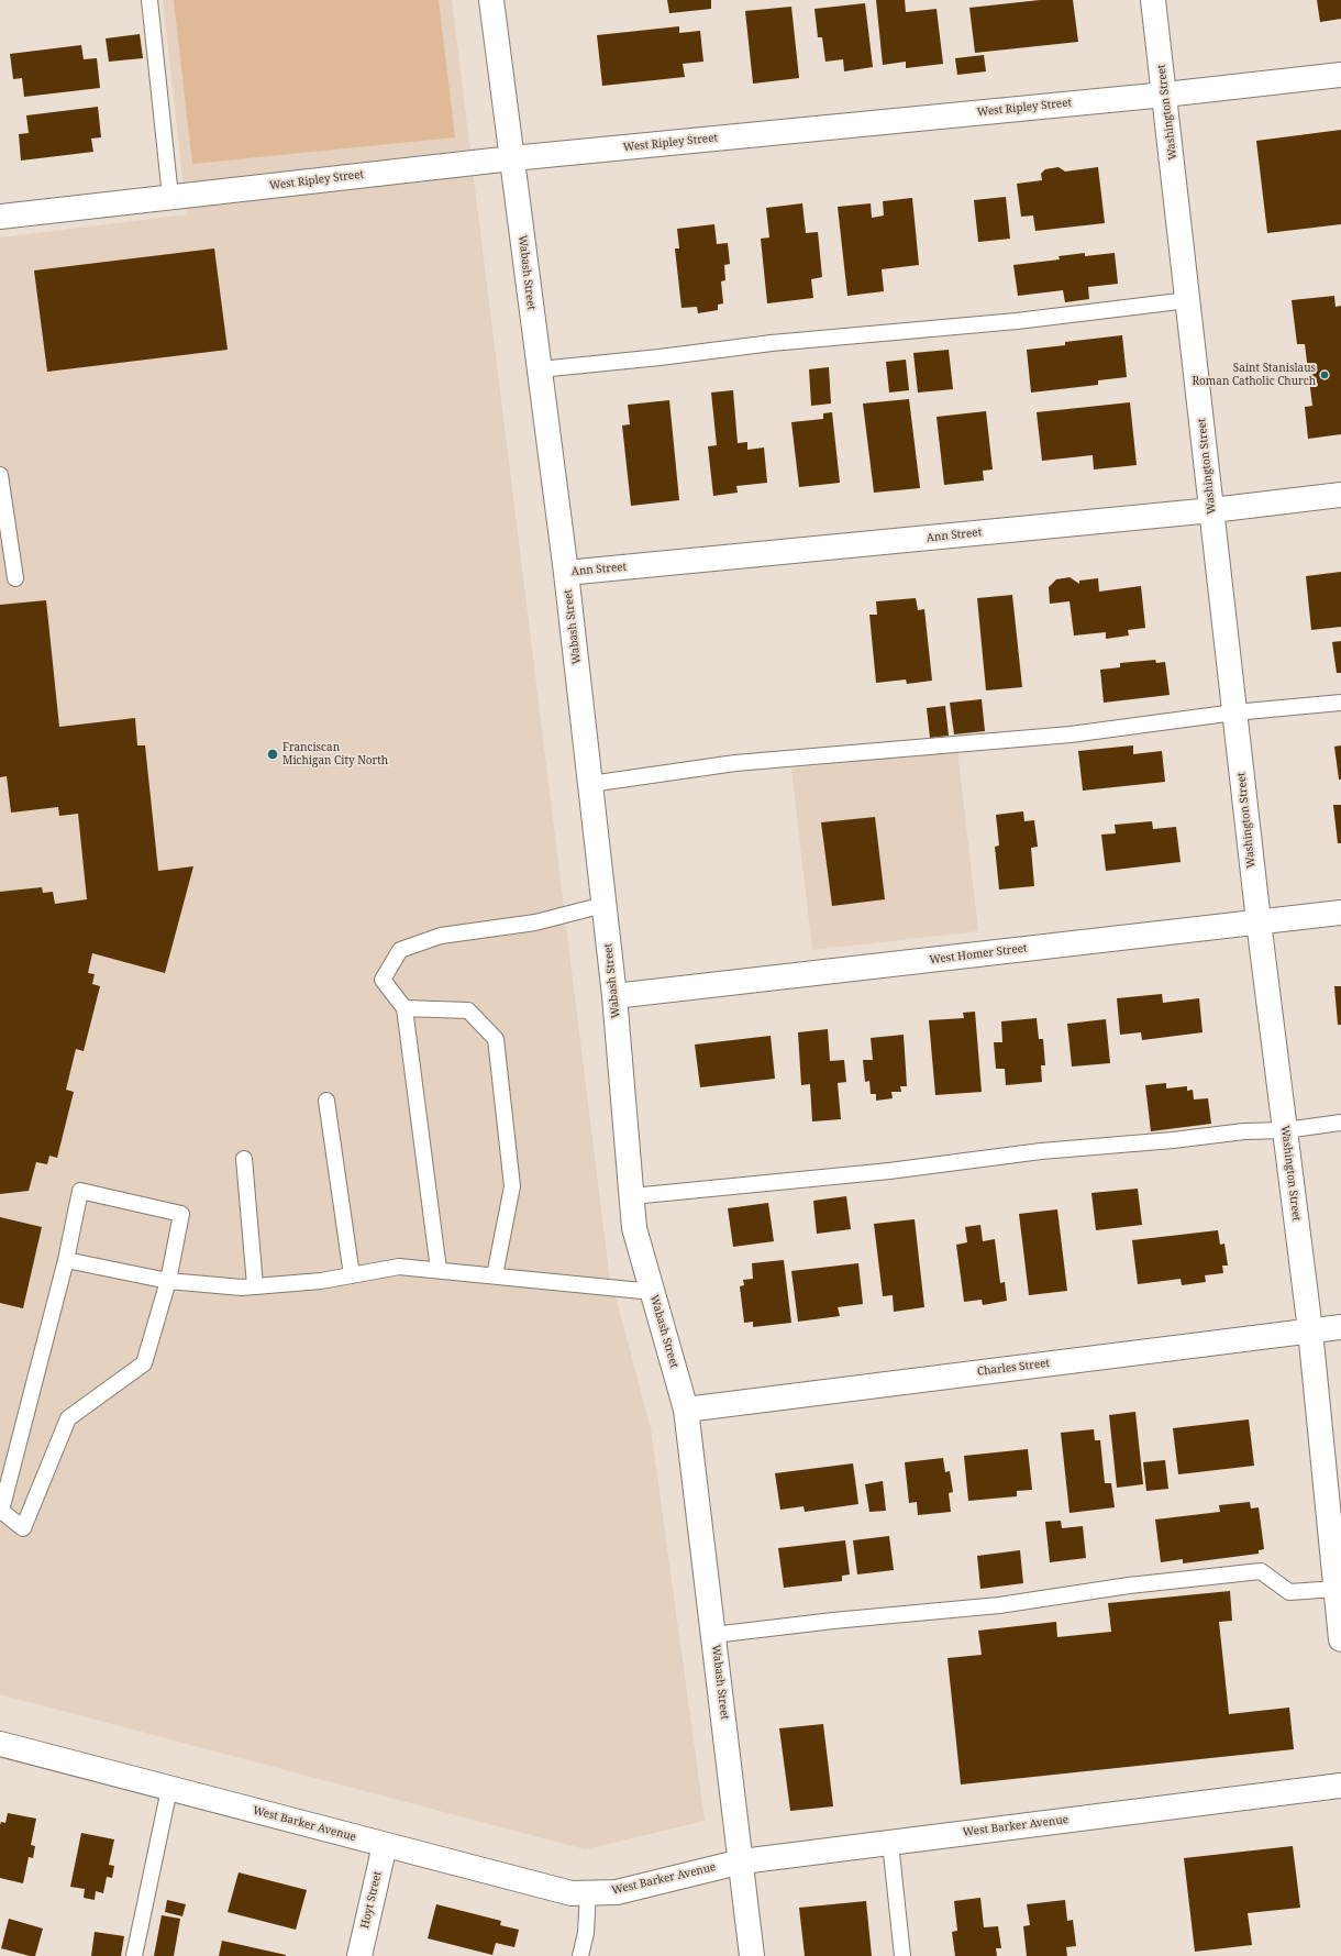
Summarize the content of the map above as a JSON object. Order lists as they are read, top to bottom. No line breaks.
{"streets":{"street":["West Ripley Street","Washington Street","Wabash Street","Ann Street","West Homer Street","Charles Street","West Barker Avenue","Hoyt Street"]},"crossings":[["West Ripley Street","Washington Street"],["West Ripley Street","Wabash Street"],["Washington Street","Ann Street"],["Washington Street","West Homer Street"],["Washington Street","Charles Street"],["Wabash Street","Ann Street"],["Wabash Street","West Homer Street"],["Wabash Street","Charles Street"],["Wabash Street","West Barker Avenue"],["West Barker Avenue","Hoyt Street"]],"places":["Saint Stanislaus Roman Catholic Church","Franciscan Michigan City North"]}
